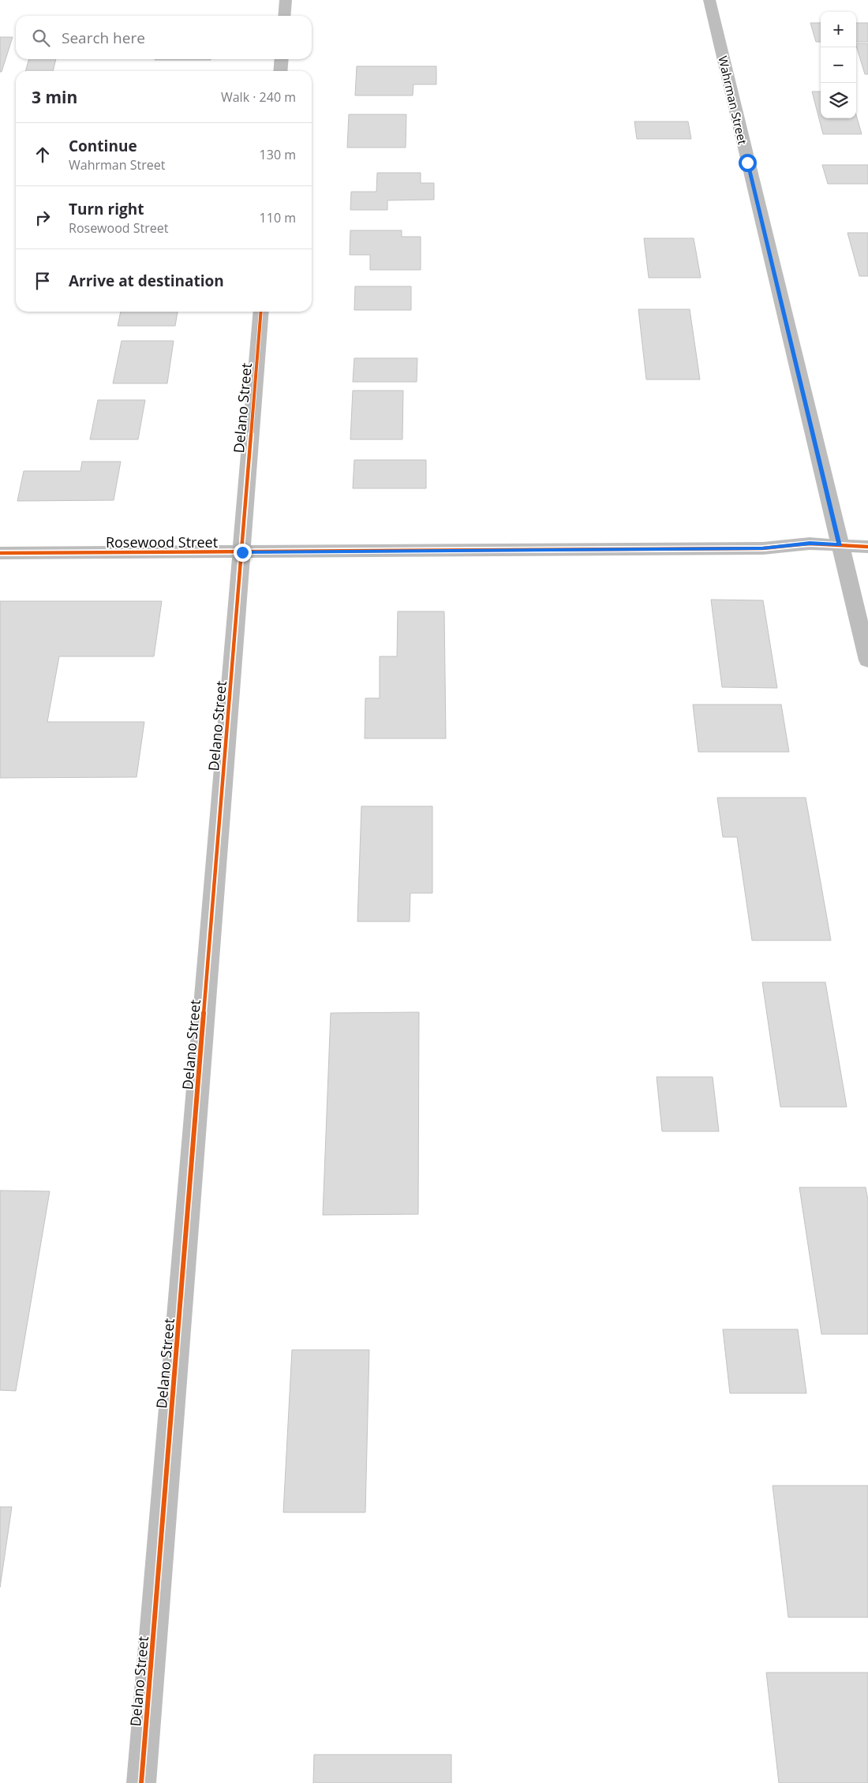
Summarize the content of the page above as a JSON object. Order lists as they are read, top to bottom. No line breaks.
{"streets":{"street":["Wahrman Street","Delano Street","Rosewood Street"]},"crossings":[["Wahrman Street","Rosewood Street"],["Delano Street","Rosewood Street"]],"page":{"map_buttons":["+","−"],"search":"Search here","heading":["3 min","Walk · 240 m"],"list":[["Continue","Wahrman Street","130 m"],["Turn right","Rosewood Street","110 m"],"Arrive at destination"]}}
